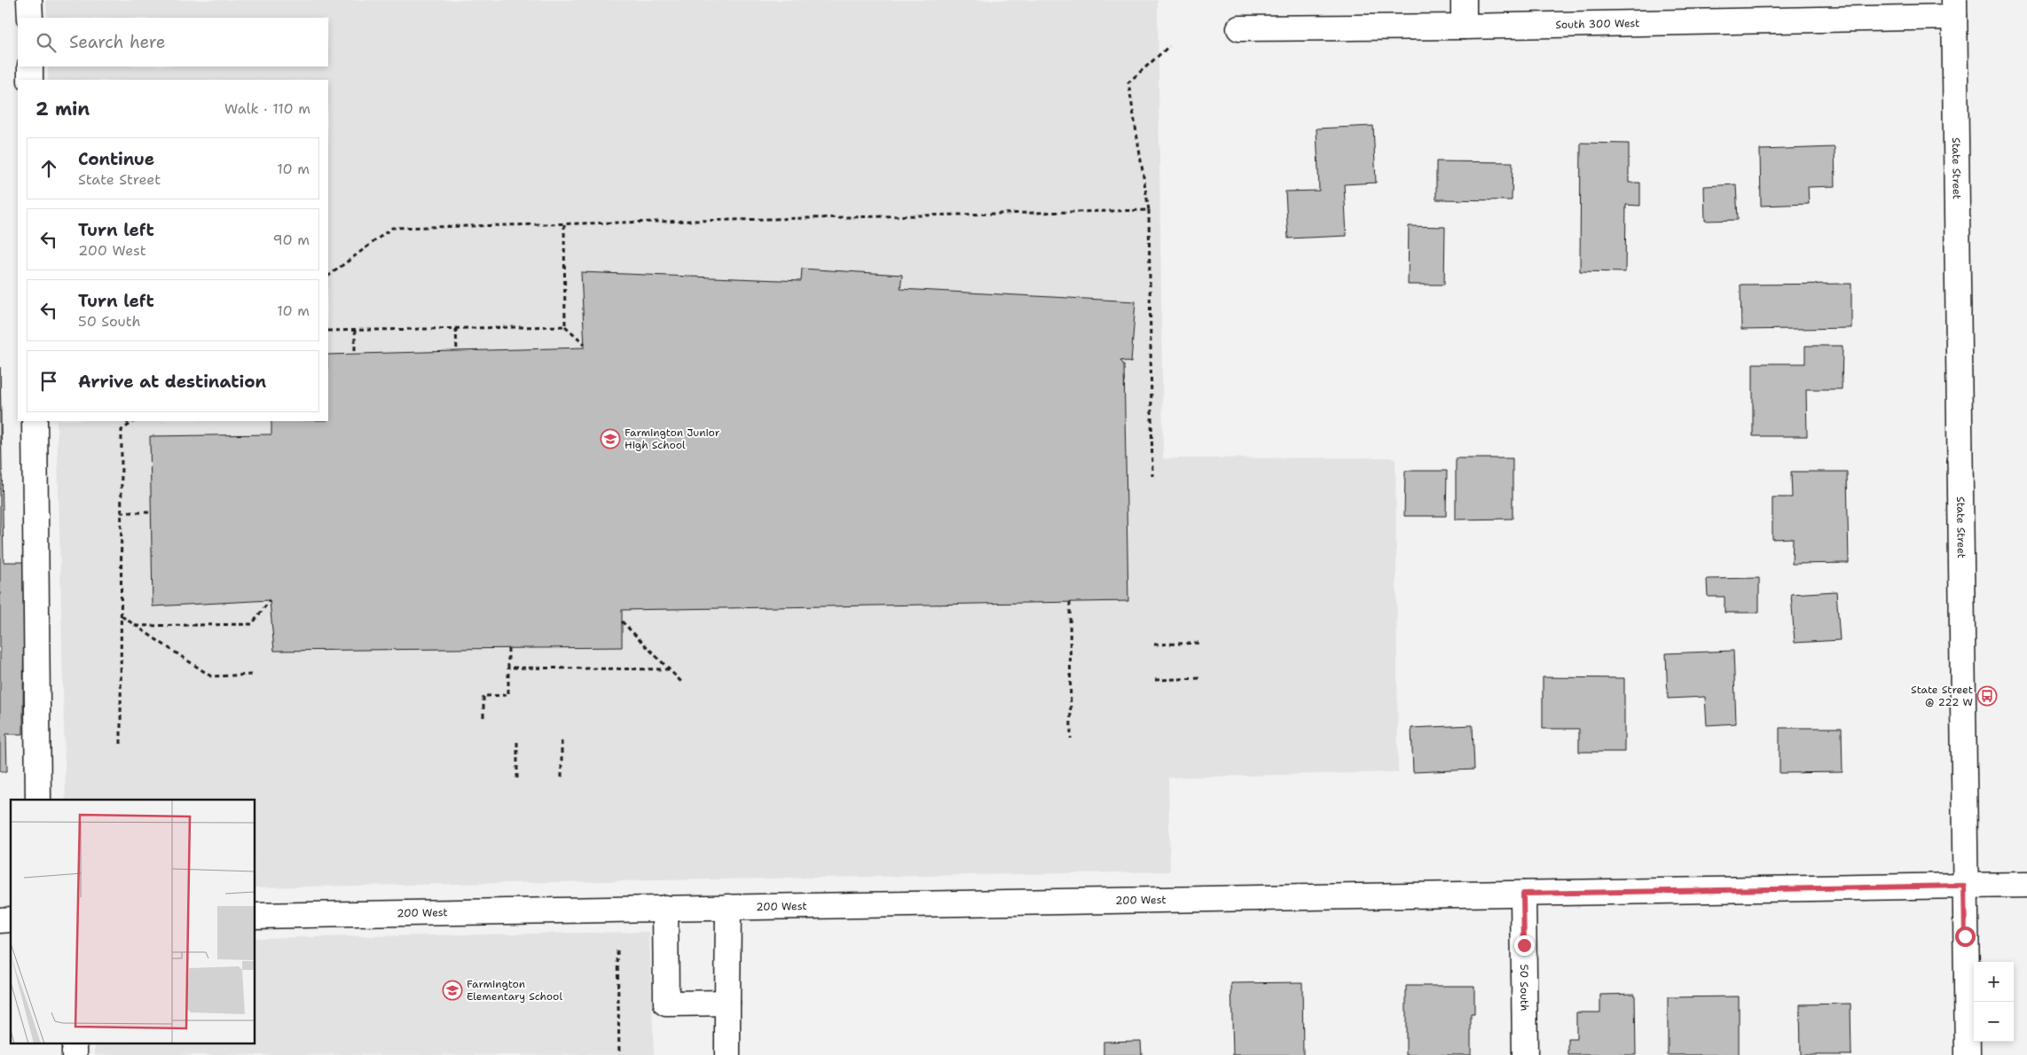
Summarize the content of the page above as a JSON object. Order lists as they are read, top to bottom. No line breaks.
{"streets":{"main road":["South 300 West","State Street","200 West","50 South"]},"crossings":[["South 300 West","State Street"],["State Street","200 West"],["200 West","50 South"]],"places":{"school or university":["Farmington Junior High School","Farmington Elementary School"],"bus stop":["State Street @ 222 W"]},"page":{"search":"Search here","heading":["2 min","Walk · 110 m"],"list":[["Continue","State Street","10 m"],["Turn left","200 West","90 m"],["Turn left","50 South","10 m"],"Arrive at destination"],"map_buttons":["+","−"]}}
